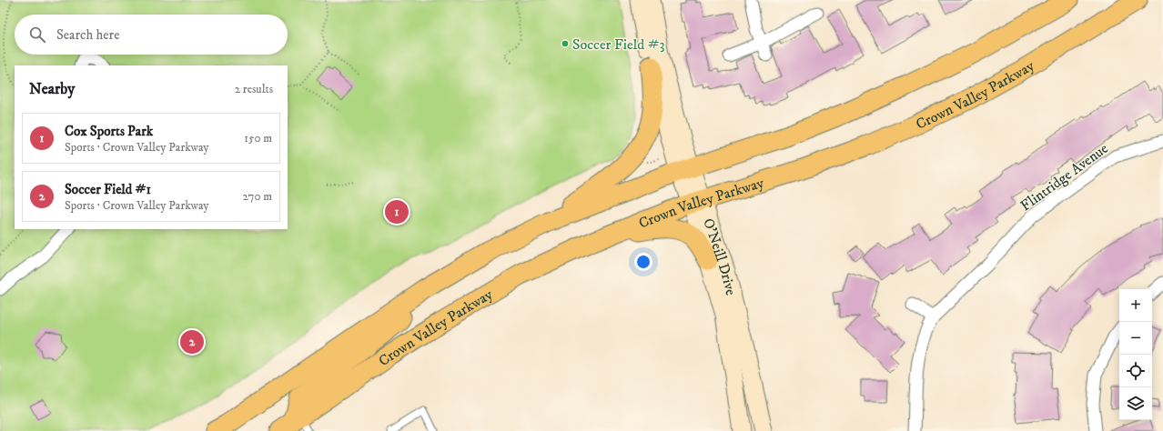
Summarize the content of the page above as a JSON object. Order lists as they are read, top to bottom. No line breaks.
{"streets":{"main road":["Crown Valley Parkway","O'Neill Drive"],"street":["Flintridge Avenue"]},"crossings":[["Crown Valley Parkway","O'Neill Drive"]],"places":["Soccer Field #3"],"page":{"search":"Search here","heading":["Nearby","2 results"],"list":[{"mark":"1","name":"Cox Sports Park","note":"Sports · Crown Valley Parkway","value":"150 m"},{"mark":"2","name":"Soccer Field #1","note":"Sports · Crown Valley Parkway","value":"270 m"}],"pins":["1","2"],"map_buttons":["+","−"]}}
